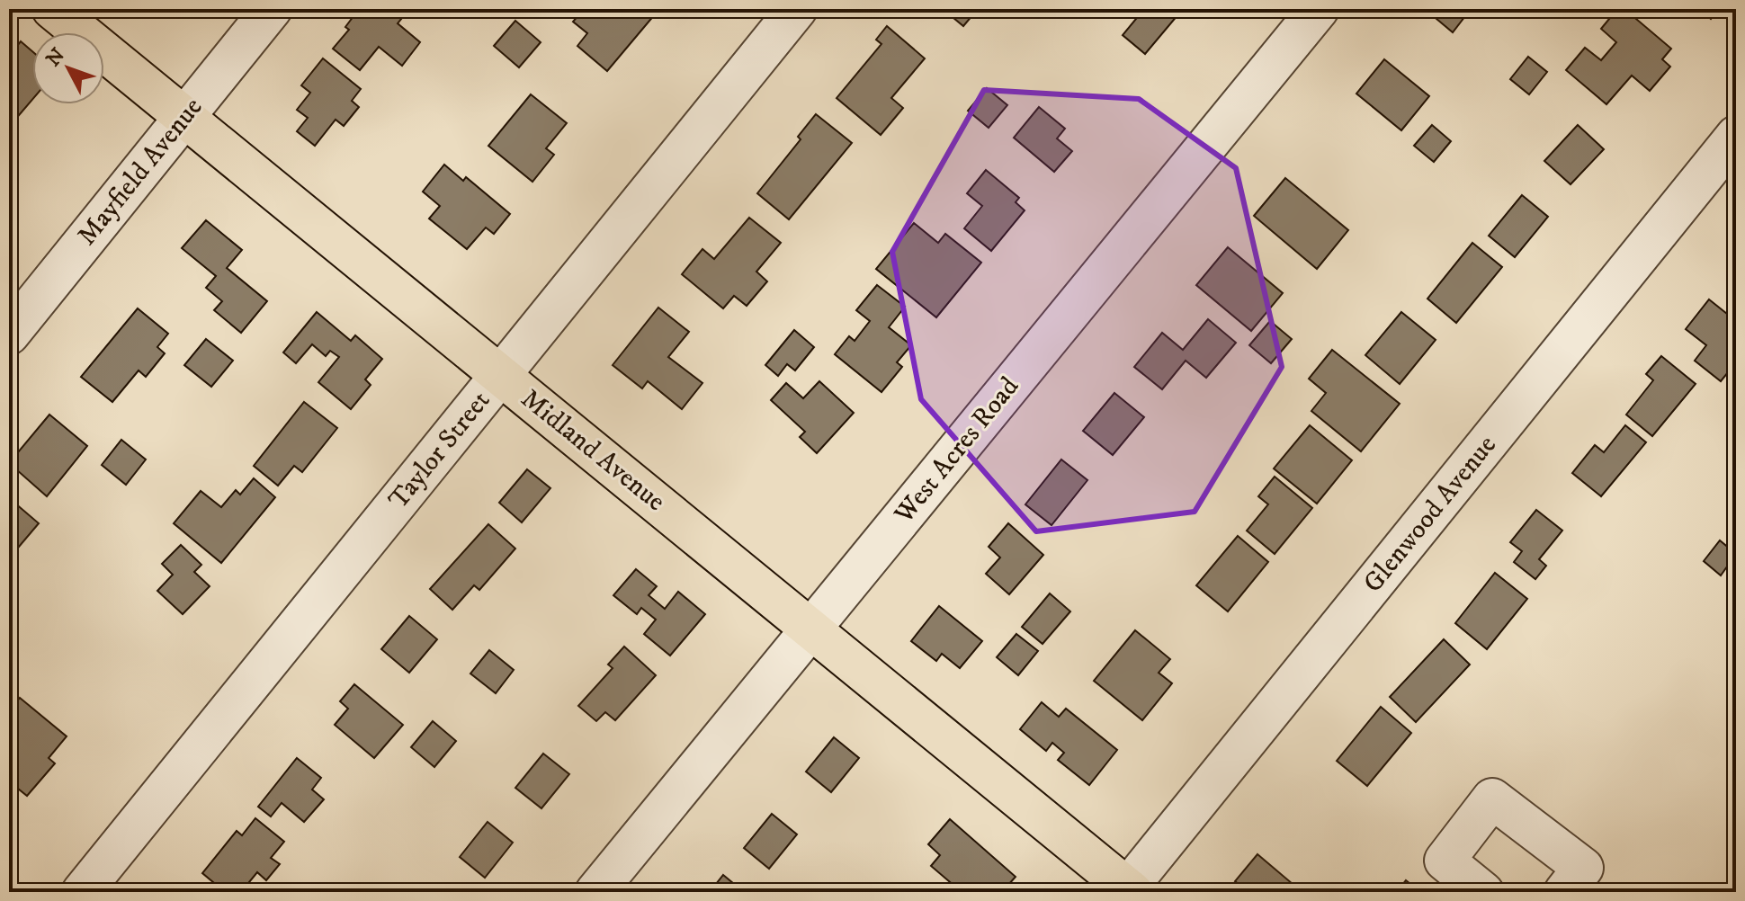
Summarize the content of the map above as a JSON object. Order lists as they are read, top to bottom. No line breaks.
{"streets":{"main road":["Midland Avenue"],"street":["Mayfield Avenue","Taylor Street","West Acres Road","Glenwood Avenue"]},"crossings":[["Mayfield Avenue","Midland Avenue"],["Taylor Street","Midland Avenue"],["Midland Avenue","West Acres Road"],["Midland Avenue","Glenwood Avenue"]],"north":"top left"}
